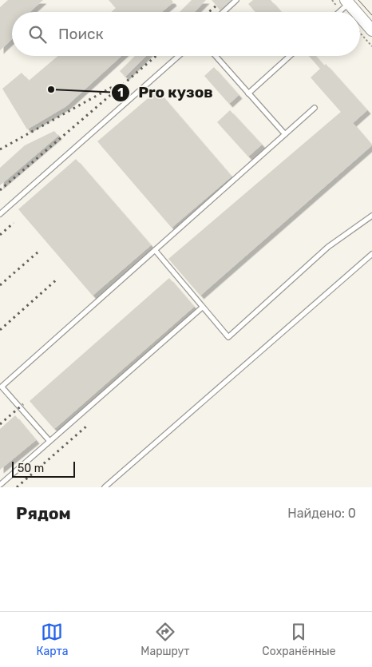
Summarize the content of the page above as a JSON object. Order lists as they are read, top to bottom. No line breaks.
{"places":["Pro кузов"],"scale_bar":"50 m","page":{"search":"Поиск","scale":"50 m","heading":["Рядом","Найдено: 0"],"nav":["Карта","Маршрут","Сохранённые"]}}
